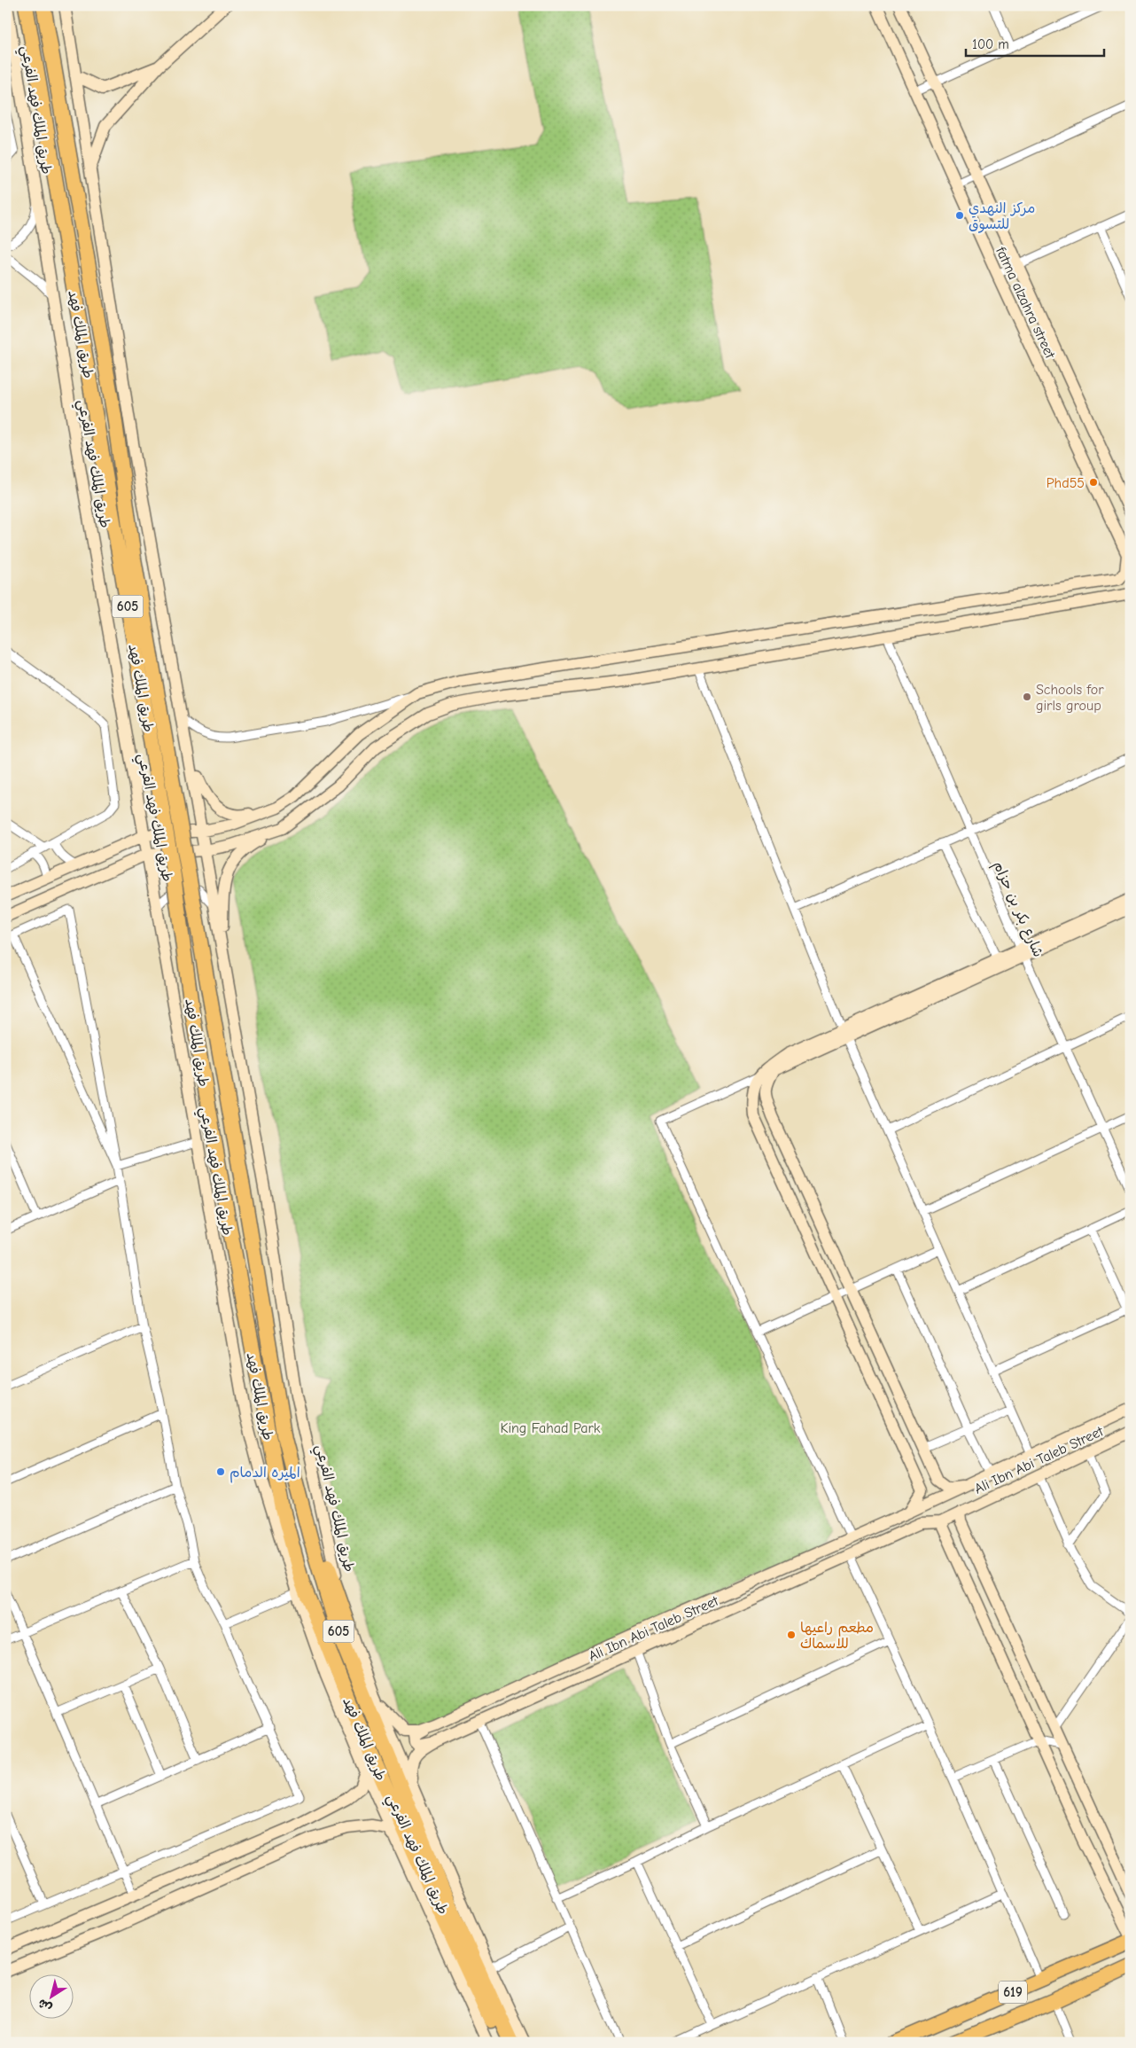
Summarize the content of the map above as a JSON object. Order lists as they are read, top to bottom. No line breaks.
{"streets":{"highway":["طريق الملك فهد","605","619"],"street":["طريق الملك فهد الفرعي","fatma alzahra street","شارع بكر بن حزام","Ali Ibn Abi Taleb Street"]},"crossings":[["طريق الملك فهد الفرعي","Ali Ibn Abi Taleb Street"]],"parks":["King Fahad Park"],"places":["مركز النهدي للتسوق","Phd55","Schools for girls group","الميره الدمام","مطعم راعيها للاسماك"],"scale_bar":"100 m","north":"bottom left"}
